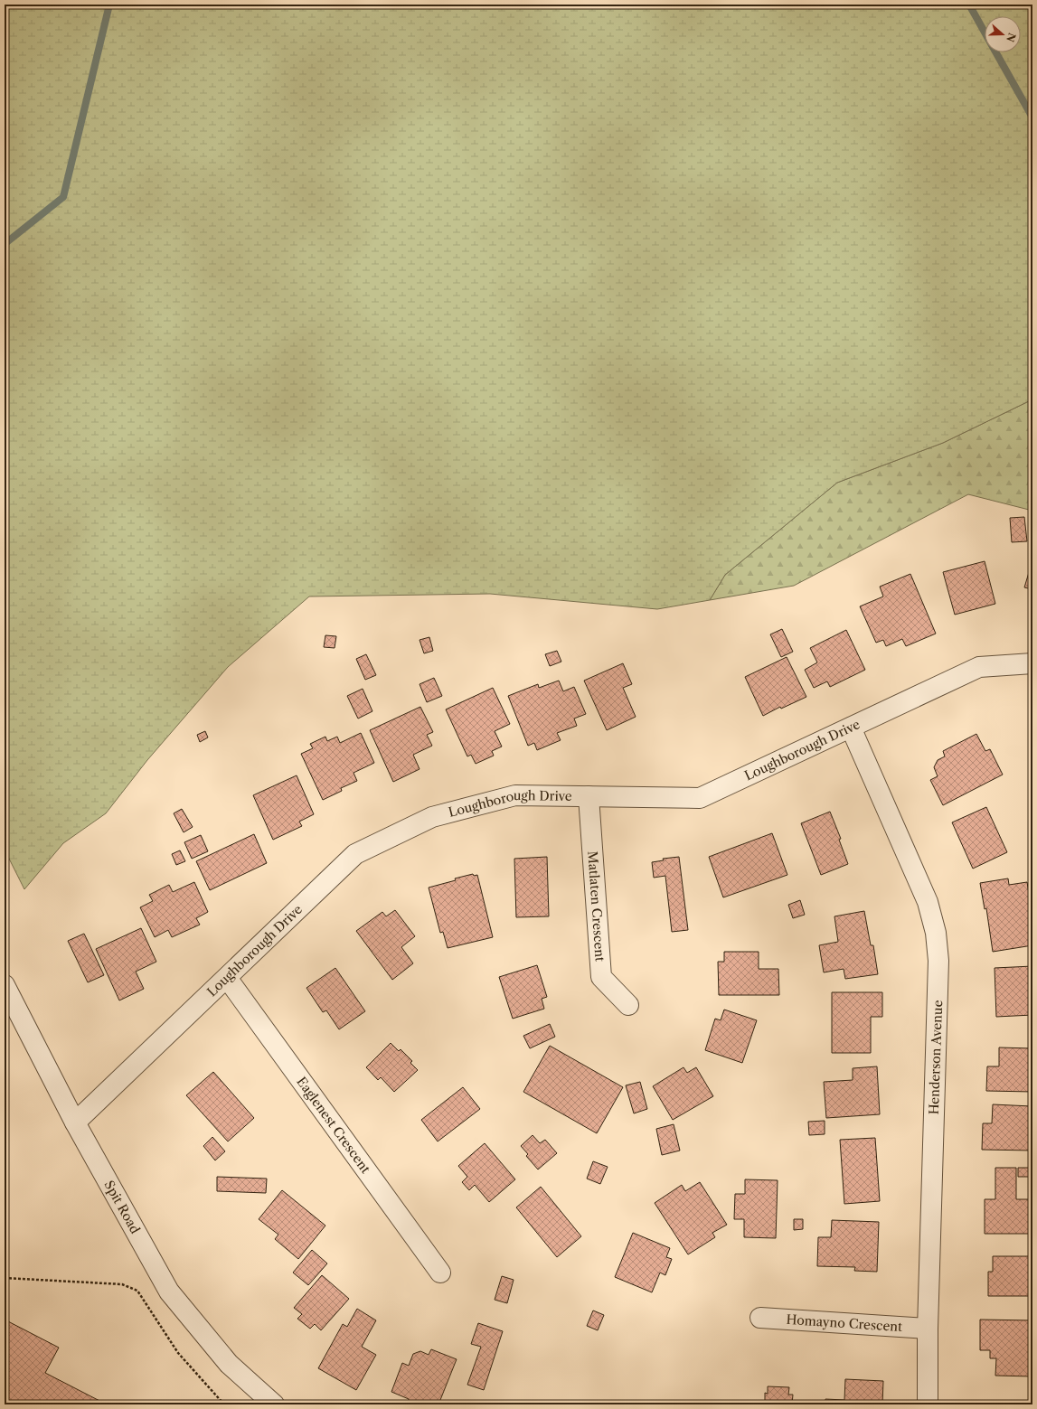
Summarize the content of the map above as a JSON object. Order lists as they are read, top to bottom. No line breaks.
{"streets":{"street":["Loughborough Drive","Matlaten Crescent","Henderson Avenue","Eaglenest Crescent","Spit Road","Homayno Crescent"]},"crossings":[["Loughborough Drive","Matlaten Crescent"],["Loughborough Drive","Henderson Avenue"],["Loughborough Drive","Eaglenest Crescent"],["Loughborough Drive","Spit Road"],["Henderson Avenue","Homayno Crescent"]],"north":"right"}
